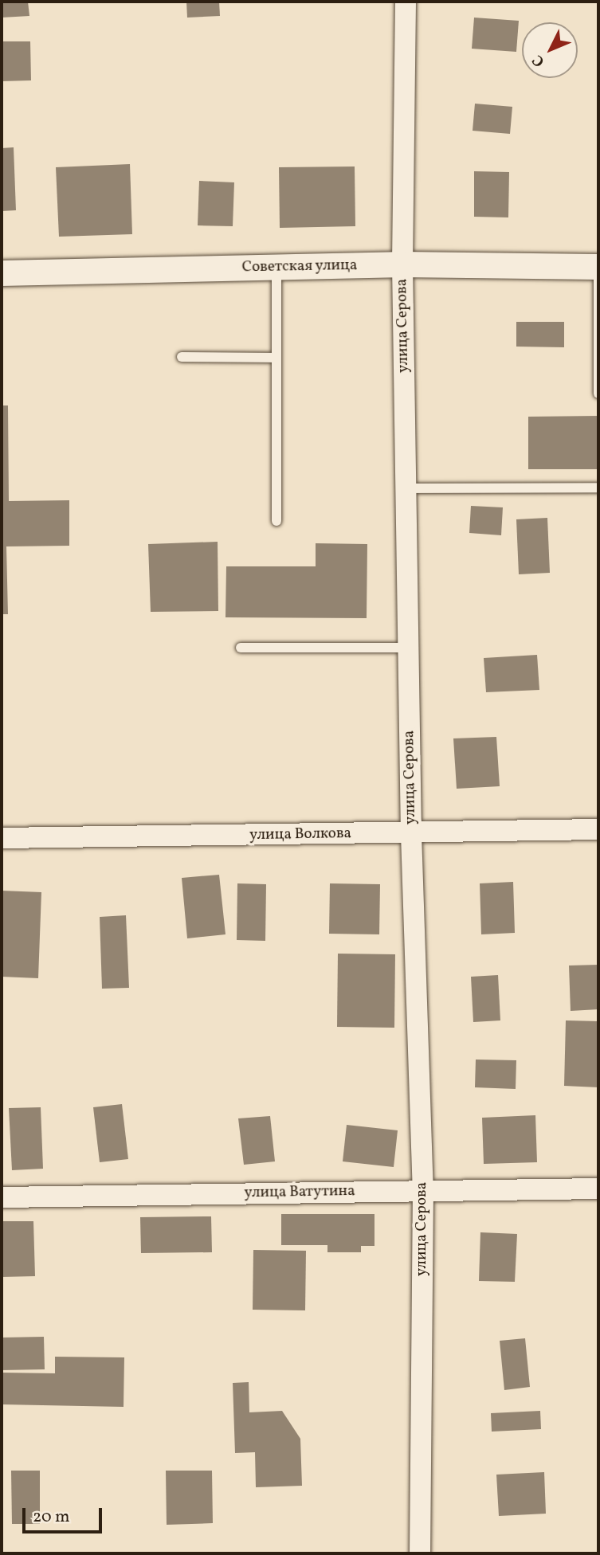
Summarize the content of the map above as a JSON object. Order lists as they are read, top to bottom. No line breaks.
{"streets":{"street":["Советская улица","улица Серова","улица Волкова","улица Ватутина"]},"crossings":[["Советская улица","улица Серова"],["улица Серова","улица Волкова"],["улица Серова","улица Ватутина"]],"scale_bar":"20 m","north":"bottom left"}
